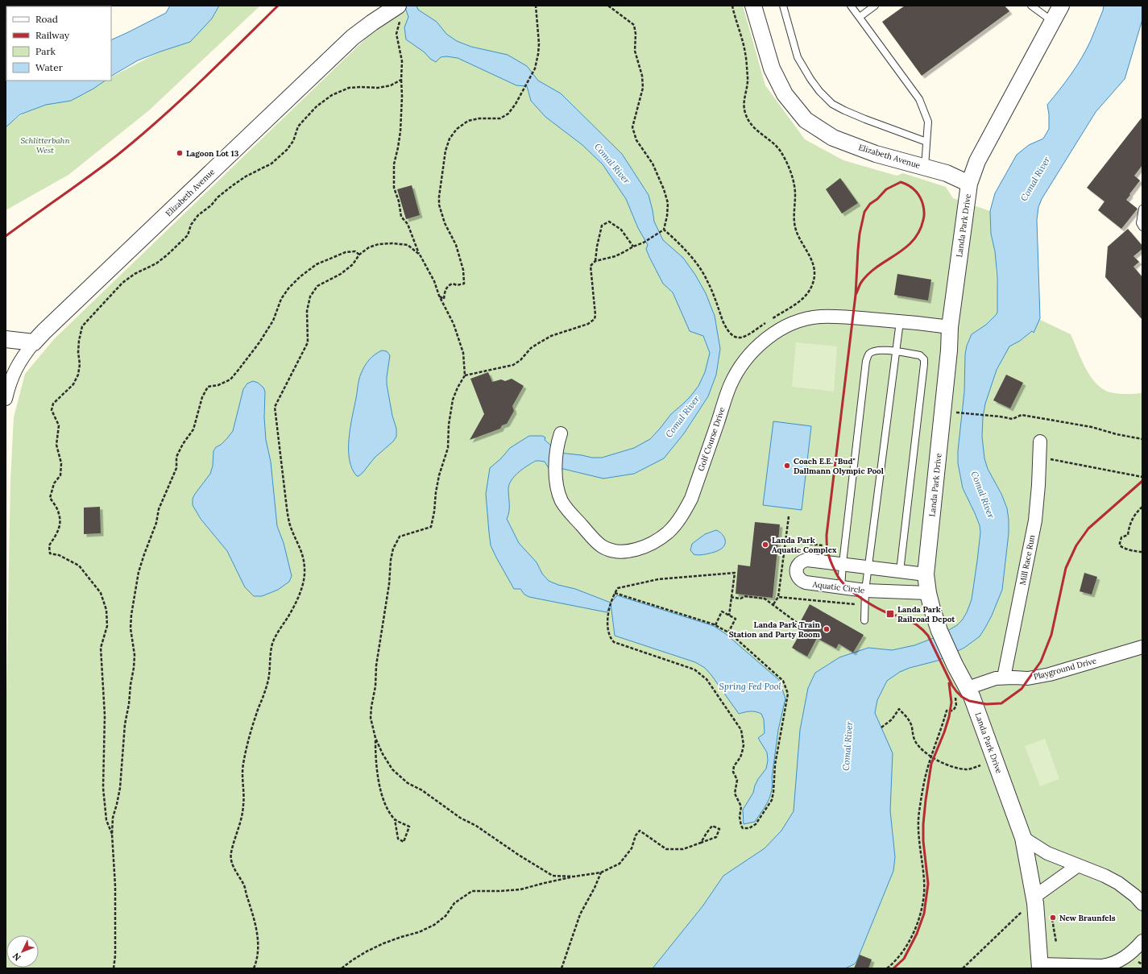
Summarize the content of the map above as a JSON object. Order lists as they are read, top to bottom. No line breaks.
{"streets":{"street":["Elizabeth Avenue","Landa Park Drive","Golf Course Drive","Mill Race Run","Aquatic Circle","Playground Drive"]},"crossings":[["Elizabeth Avenue","Landa Park Drive"],["Landa Park Drive","Golf Course Drive"],["Landa Park Drive","Aquatic Circle"],["Landa Park Drive","Playground Drive"],["Mill Race Run","Playground Drive"]],"water":["Comal River","Spring Fed Pool"],"parks":["Schlitterbahn West"],"places":{"other":["Lagoon Lot 13","Coach E.E. \"Bud\" Dallmann Olympic Pool","Landa Park Aquatic Complex","Landa Park Train Station and Party Room","New Braunfels"],"transit":["Landa Park Railroad Depot"]},"legend":["Road","Railway","Park","Water"],"north":"bottom left"}
